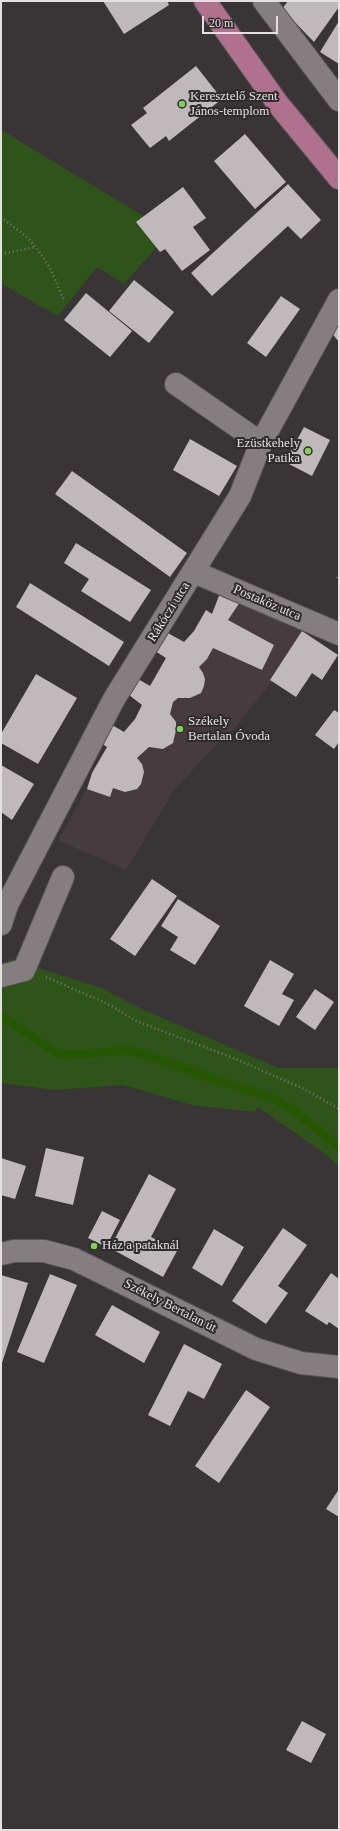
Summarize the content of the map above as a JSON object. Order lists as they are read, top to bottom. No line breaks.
{"streets":{"street":["Postaköz utca","Rákóczi utca","Székely Bertalan út"]},"crossings":[["Postaköz utca","Rákóczi utca"]],"places":["Keresztelő Szent János-templom","Ezüstkehely Patika","Székely Bertalan Óvoda","Ház a pataknál"],"scale_bar":"20 m"}
